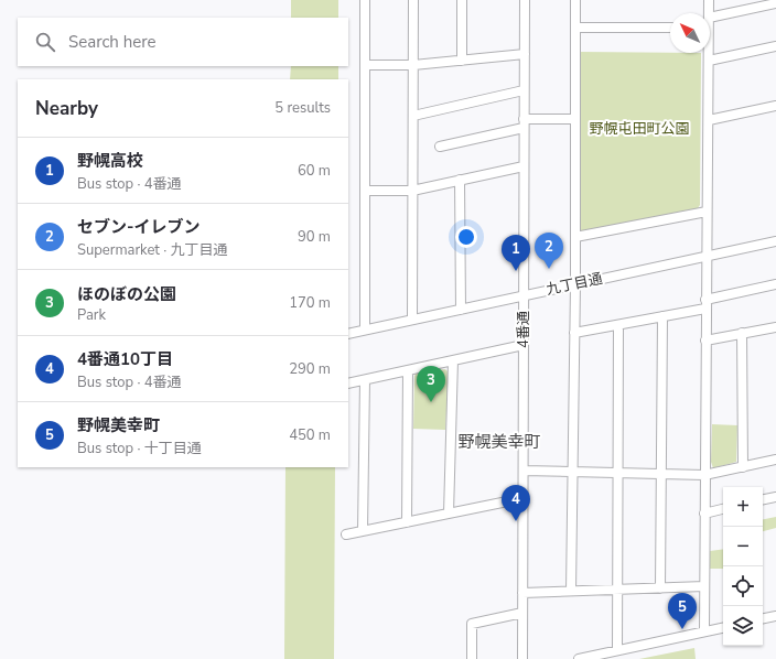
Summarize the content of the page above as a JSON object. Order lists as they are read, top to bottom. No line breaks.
{"streets":{"street":["九丁目通","4番通"]},"crossings":[["九丁目通","4番通"]],"districts":["野幌美幸町"],"parks":["野幌屯田町公園"],"north":"top left","page":{"search":"Search here","heading":["Nearby","5 results"],"list":[{"mark":"1","name":"野幌高校","note":"Bus stop · 4番通","value":"60 m"},{"mark":"2","name":"セブン-イレブン","note":"Supermarket · 九丁目通","value":"90 m"},{"mark":"3","name":"ほのぼの公園","note":"Park","value":"170 m"},{"mark":"4","name":"4番通10丁目","note":"Bus stop · 4番通","value":"290 m"},{"mark":"5","name":"野幌美幸町","note":"Bus stop · 十丁目通","value":"450 m"}],"pins":["2","1","3","4","5"],"map_buttons":["+","−"]}}
